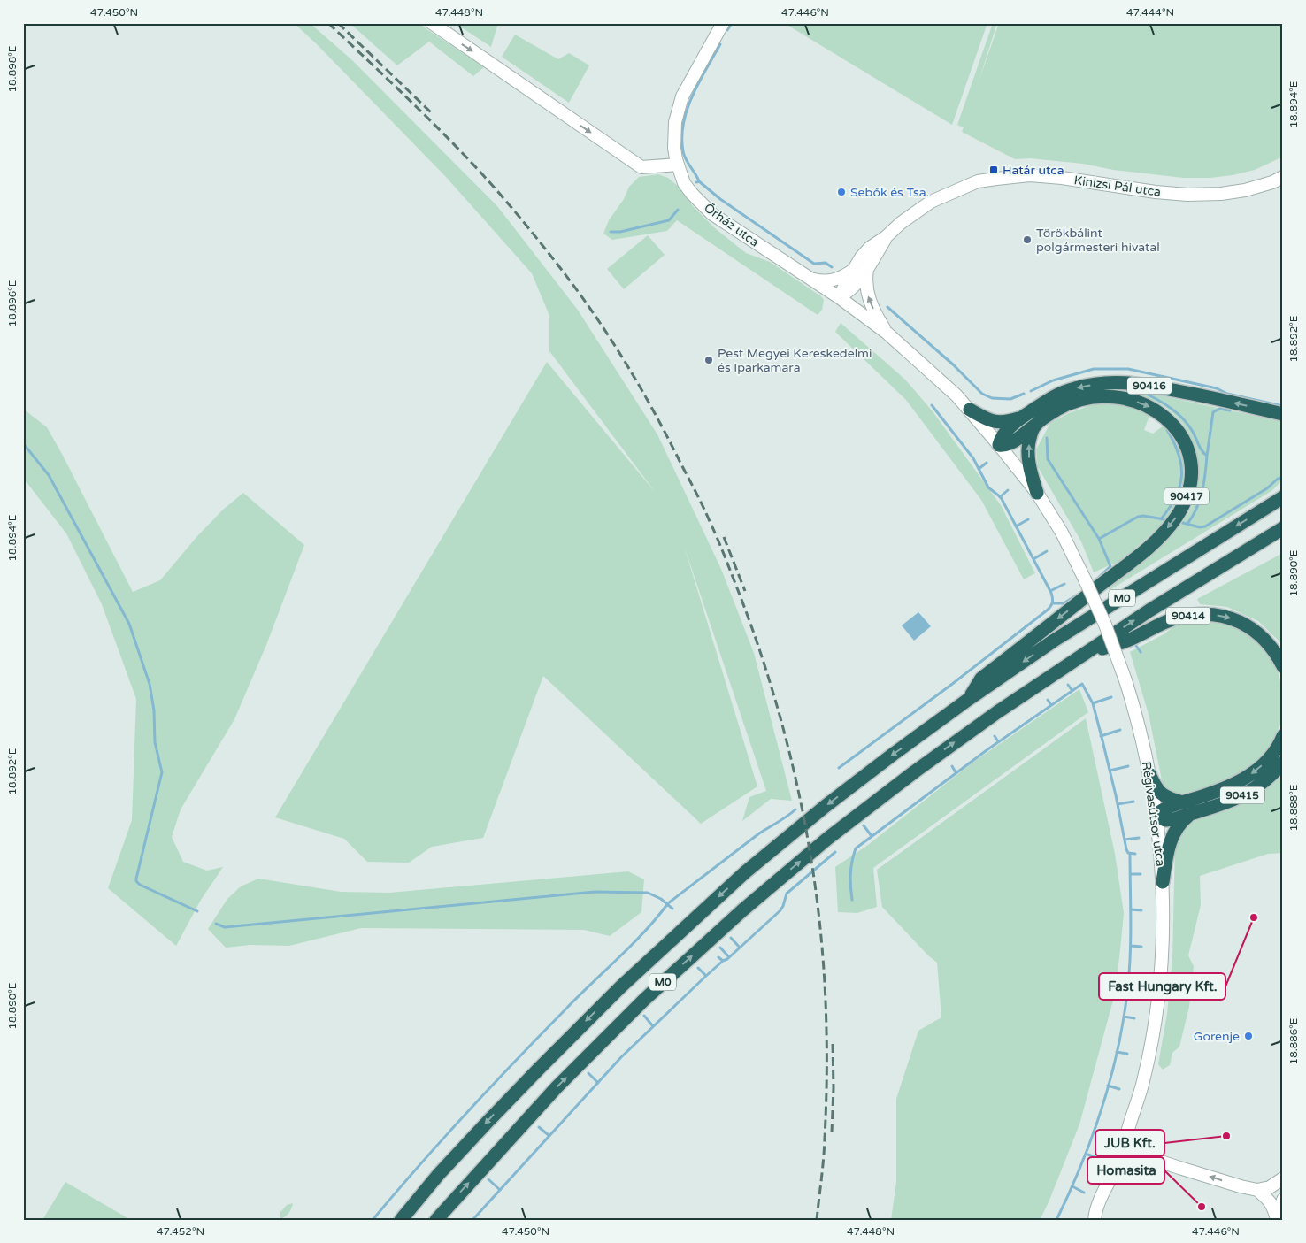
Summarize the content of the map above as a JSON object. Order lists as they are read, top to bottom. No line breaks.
{"streets":{"highway":["90416","90417","M0","90414","90415"],"street":["Kinizsi Pál utca","Őrház utca","Régivasútsor utca"]},"crossings":[["Kinizsi Pál utca","Őrház utca"],["Őrház utca","90416"],["Őrház utca","90417"],["Őrház utca","Régivasútsor utca"],["90416","90417"],["90416","Régivasútsor utca"],["90417","M0"],["90417","Régivasútsor utca"],["M0","90414"],["90415","Régivasútsor utca"]],"places":{"transit":["Határ utca"],"other":["Sebők és Tsa.","Törökbálint polgármesteri hivatal","Pest Megyei Kereskedelmi és Iparkamara","Fast Hungary Kft.","Gorenje","JUB Kft.","Homasita"]},"coordinates":["47.450°N","47.448°N","47.446°N","47.444°N","18.898°E","18.894°E","18.896°E","18.892°E","18.890°E","18.888°E","18.886°E","47.452°N"]}
